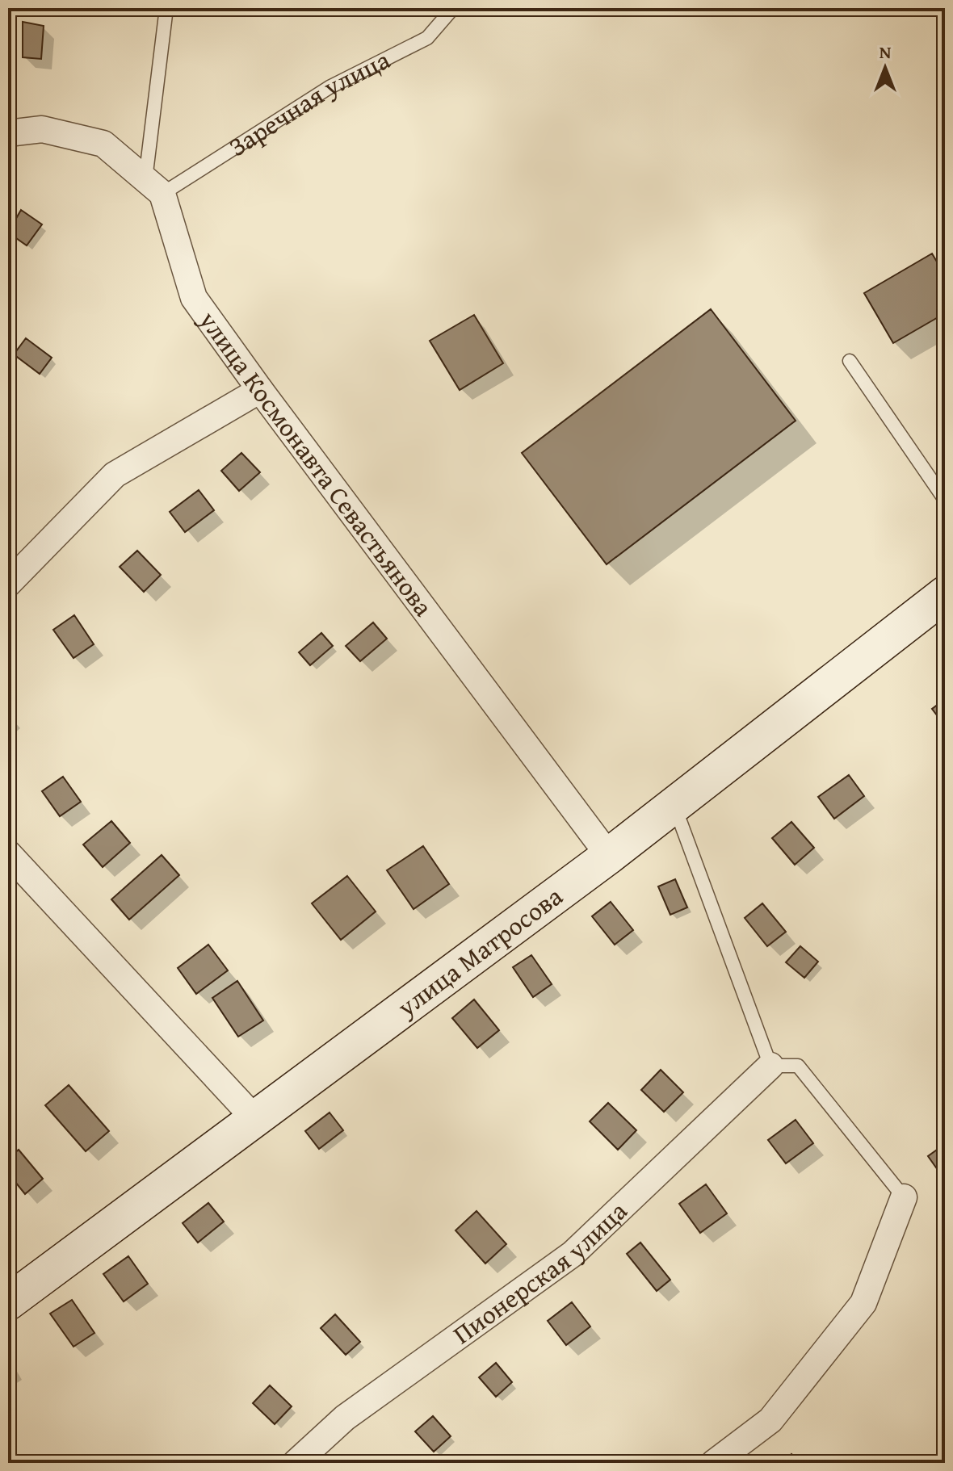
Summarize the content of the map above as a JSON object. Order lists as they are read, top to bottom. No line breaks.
{"streets":{"main road":["улица Матросова"],"street":["улица Космонавта Севастьянова","Пионерская улица"],"lane":["Заречная улица"]},"crossings":[["Заречная улица","улица Космонавта Севастьянова"],["улица Космонавта Севастьянова","улица Матросова"]],"north":"top"}
